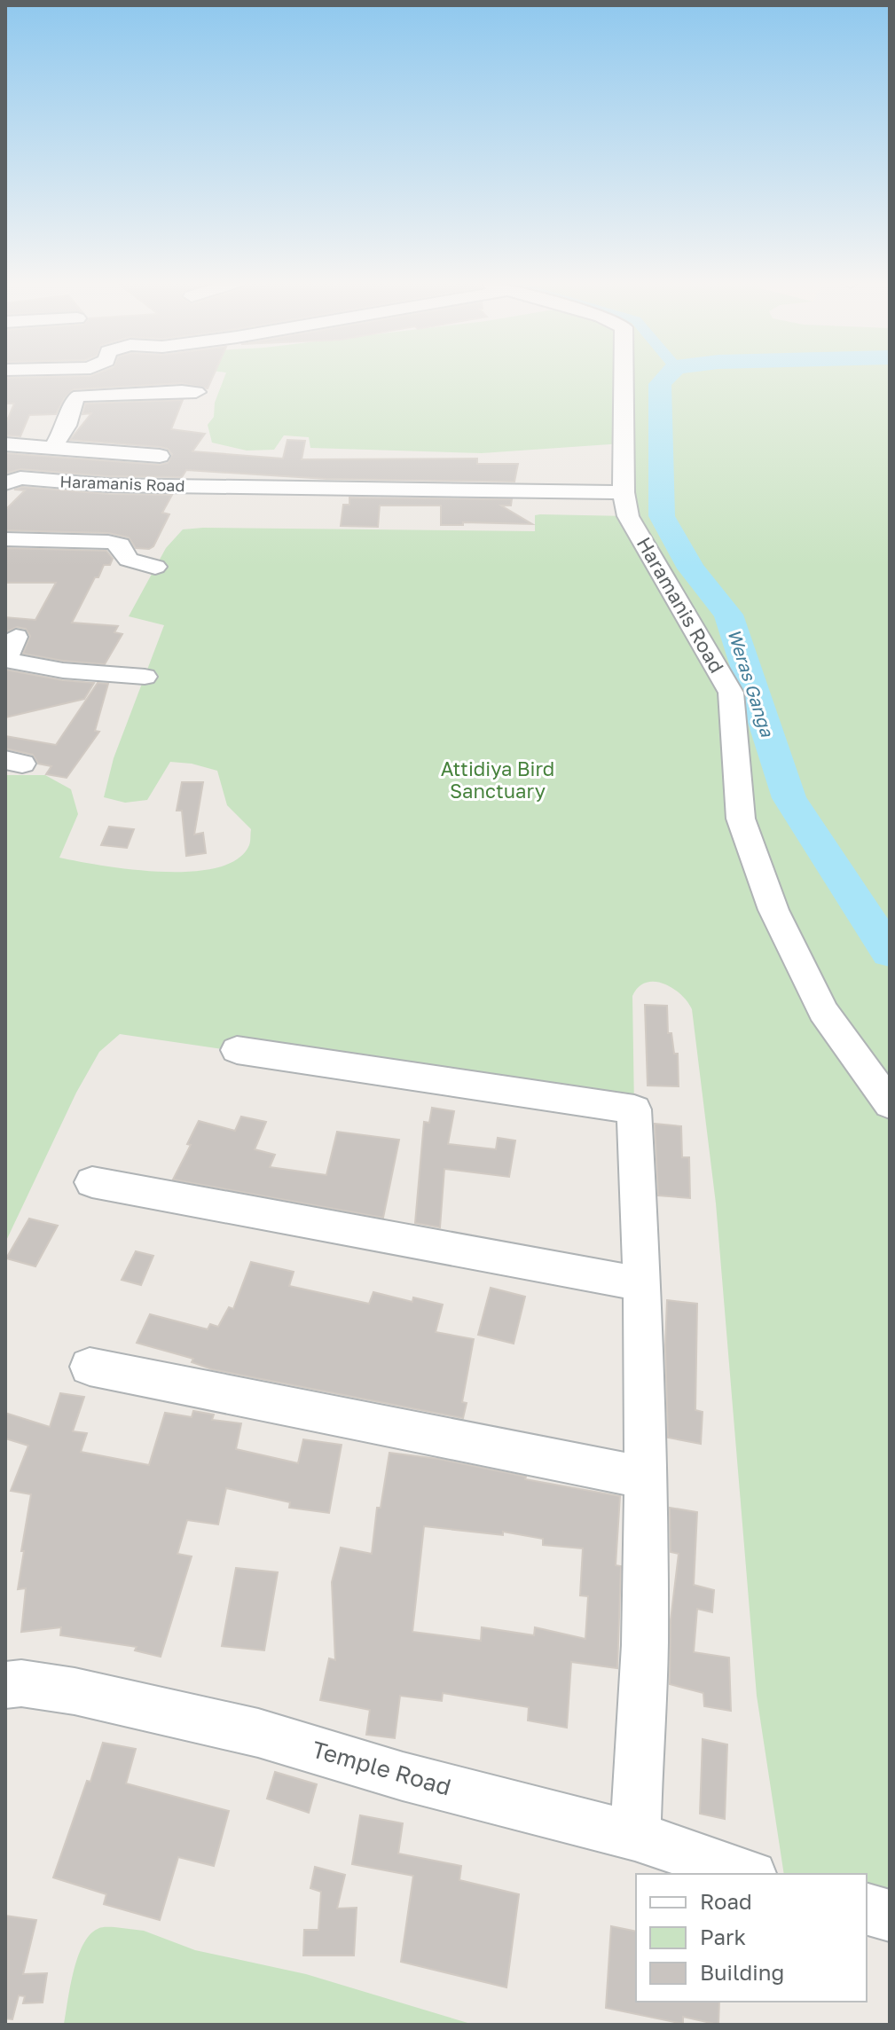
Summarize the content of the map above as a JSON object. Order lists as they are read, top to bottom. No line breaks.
{"streets":{"street":["Haramanis Road","Temple Road"]},"water":["Weras Ganga"],"parks":["Attidiya Bird Sanctuary"],"legend":["Road","Park","Building"]}
